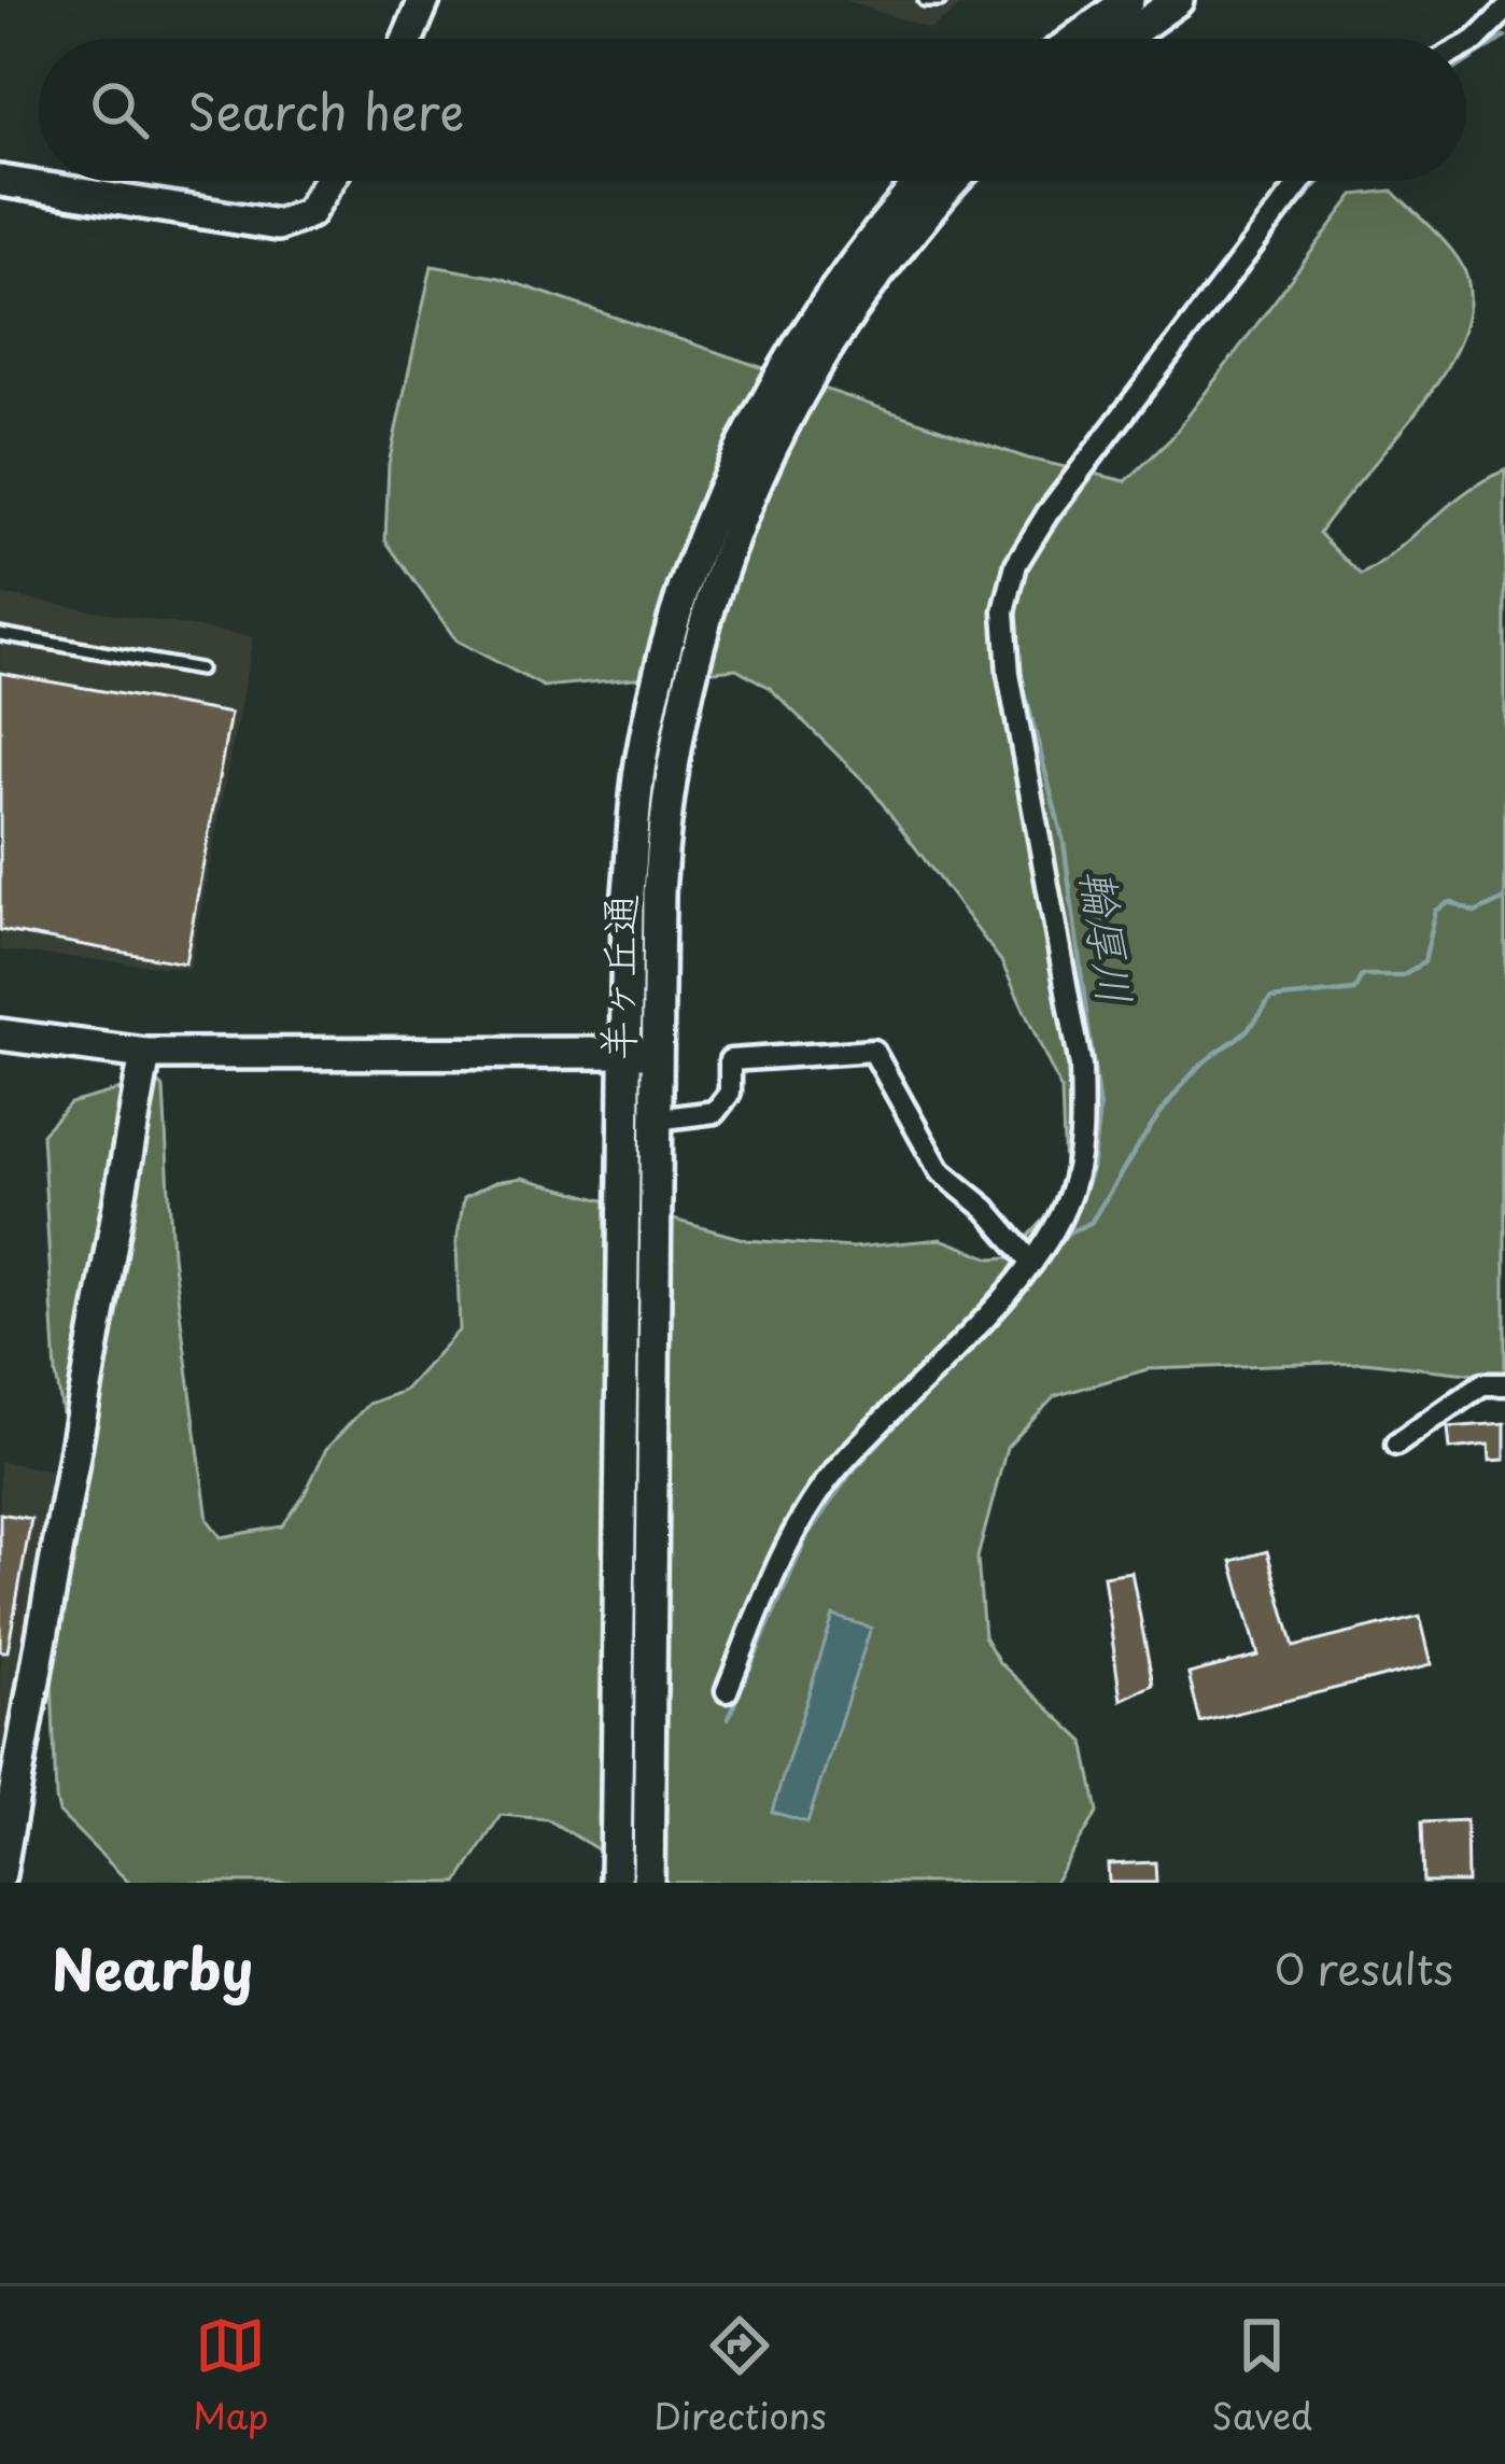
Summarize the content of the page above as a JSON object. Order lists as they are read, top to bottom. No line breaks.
{"streets":{"main road":["羊ヶ丘通"]},"water":["輪厚川"],"page":{"search":"Search here","heading":["Nearby","0 results"],"nav":["Map","Directions","Saved"]}}
